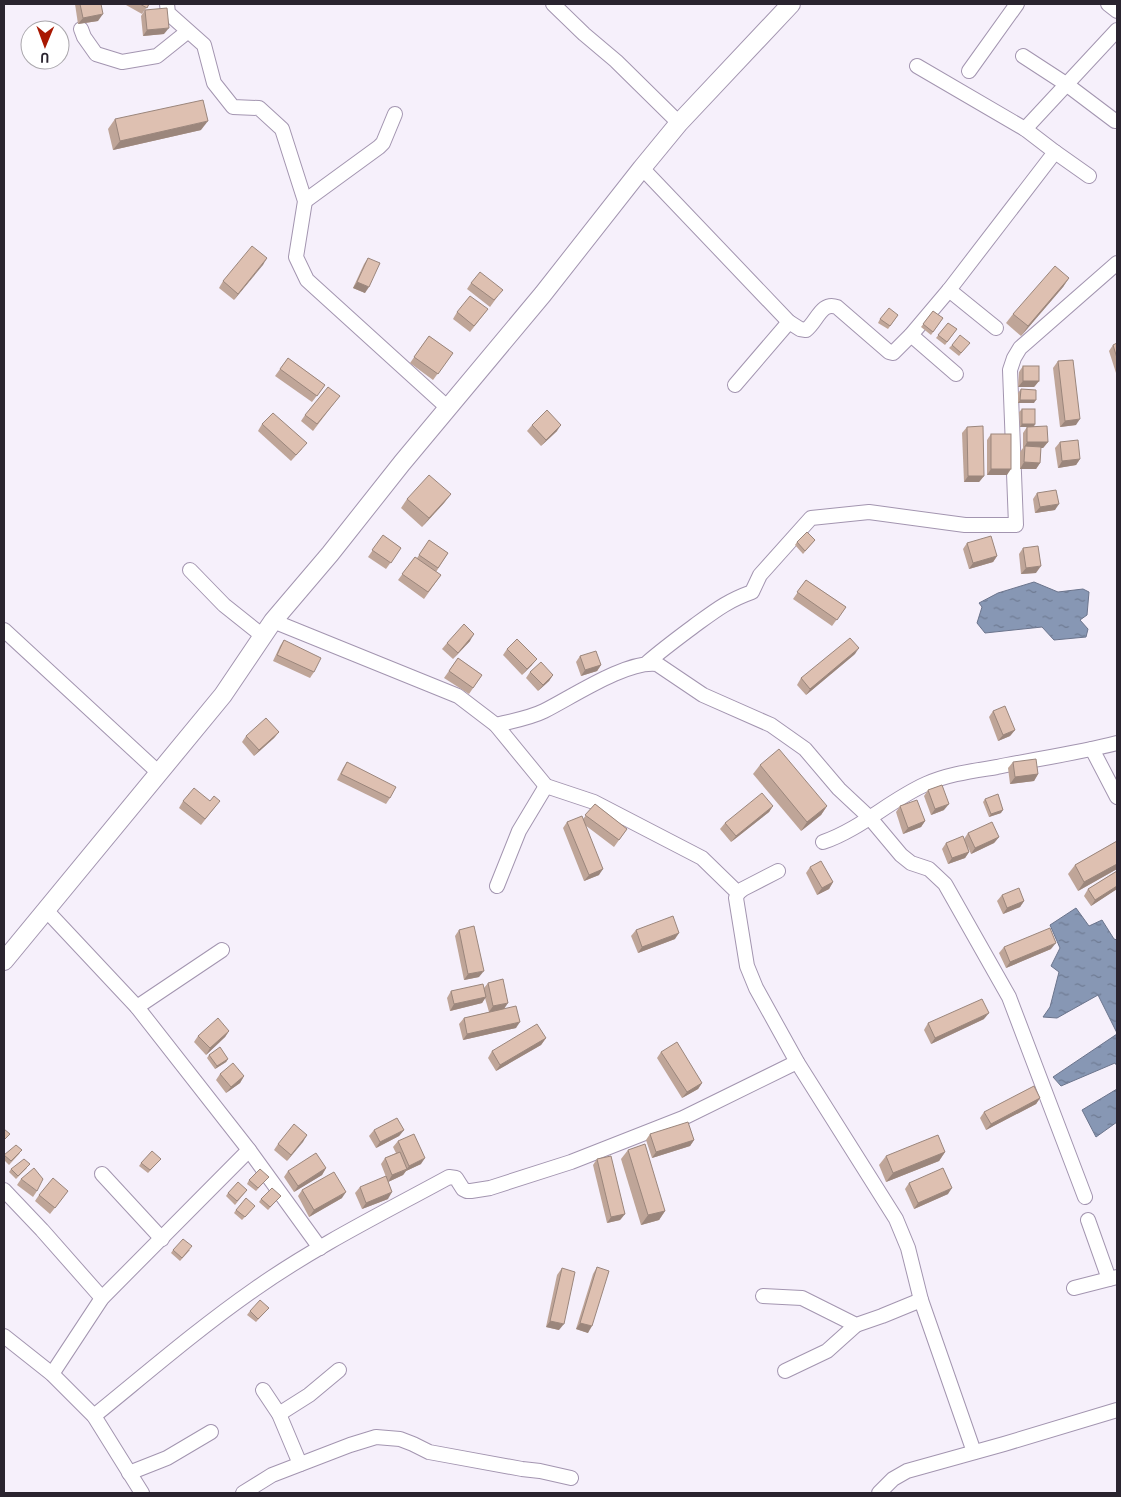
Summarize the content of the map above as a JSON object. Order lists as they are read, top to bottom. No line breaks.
{"north":"bottom"}
